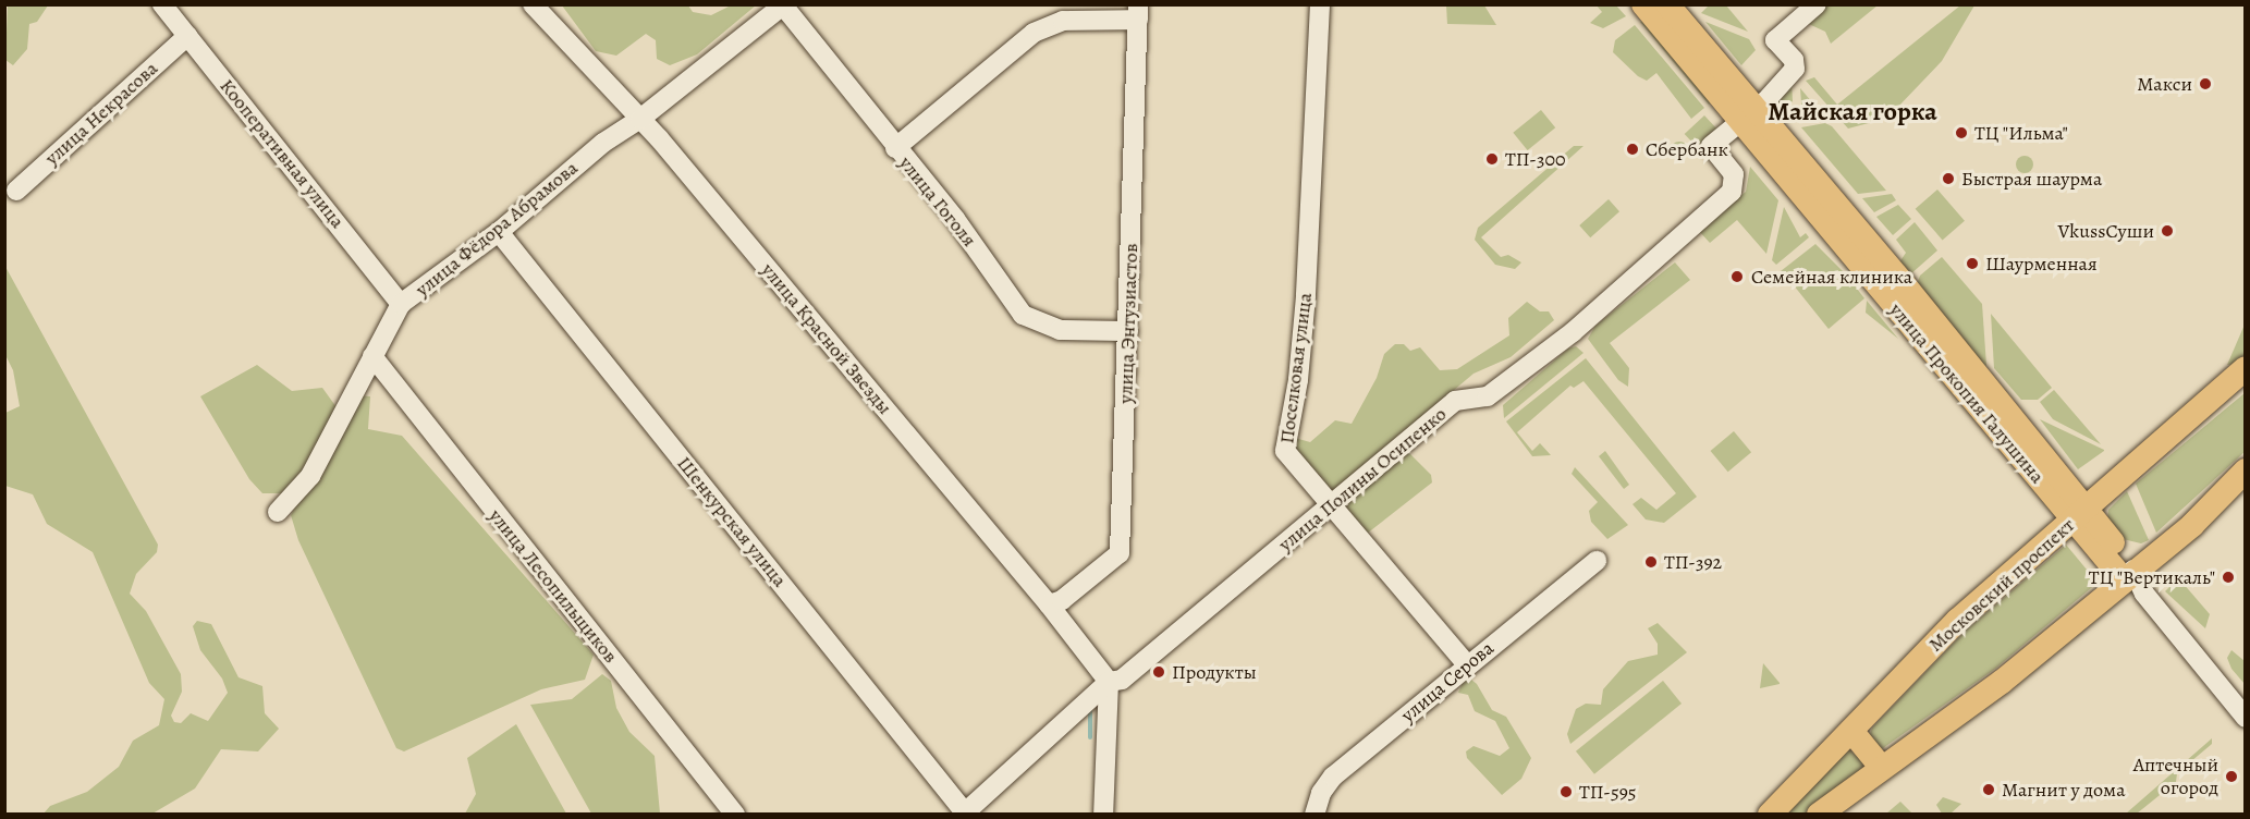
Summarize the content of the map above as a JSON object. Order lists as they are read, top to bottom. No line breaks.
{"streets":{"main road":["улица Прокопия Галушина","Московский проспект"],"street":["улица Некрасова","Кооперативная улица","улица Гоголя","улица Фёдора Абрамова","улица Энтузиастов","улица Красной Звезды","Поселковая улица","улица Полины Осипенко","Шенкурская улица","улица Лесопильщиков","улица Серова"]},"crossings":[["улица Некрасова","Кооперативная улица"],["Кооперативная улица","улица Фёдора Абрамова"],["улица Гоголя","улица Фёдора Абрамова"],["улица Гоголя","улица Энтузиастов"],["улица Фёдора Абрамова","улица Красной Звезды"],["улица Фёдора Абрамова","Шенкурская улица"],["улица Фёдора Абрамова","улица Лесопильщиков"],["улица Энтузиастов","улица Красной Звезды"],["улица Красной Звезды","улица Полины Осипенко"],["Поселковая улица","улица Полины Осипенко"],["Поселковая улица","улица Серова"],["улица Прокопия Галушина","улица Полины Осипенко"],["улица Прокопия Галушина","Московский проспект"],["улица Полины Осипенко","Шенкурская улица"]],"districts":["Майская горка"],"places":["Макси","ТЦ \"Ильма\"","Сбербанк","ТП-300","Быстрая шаурма","VkussСуши","Шаурменная","Семейная клиника","ТП-392","ТЦ \"Вертикаль\"","Продукты","Аптечный огород","Магнит у дома","ТП-595"]}
